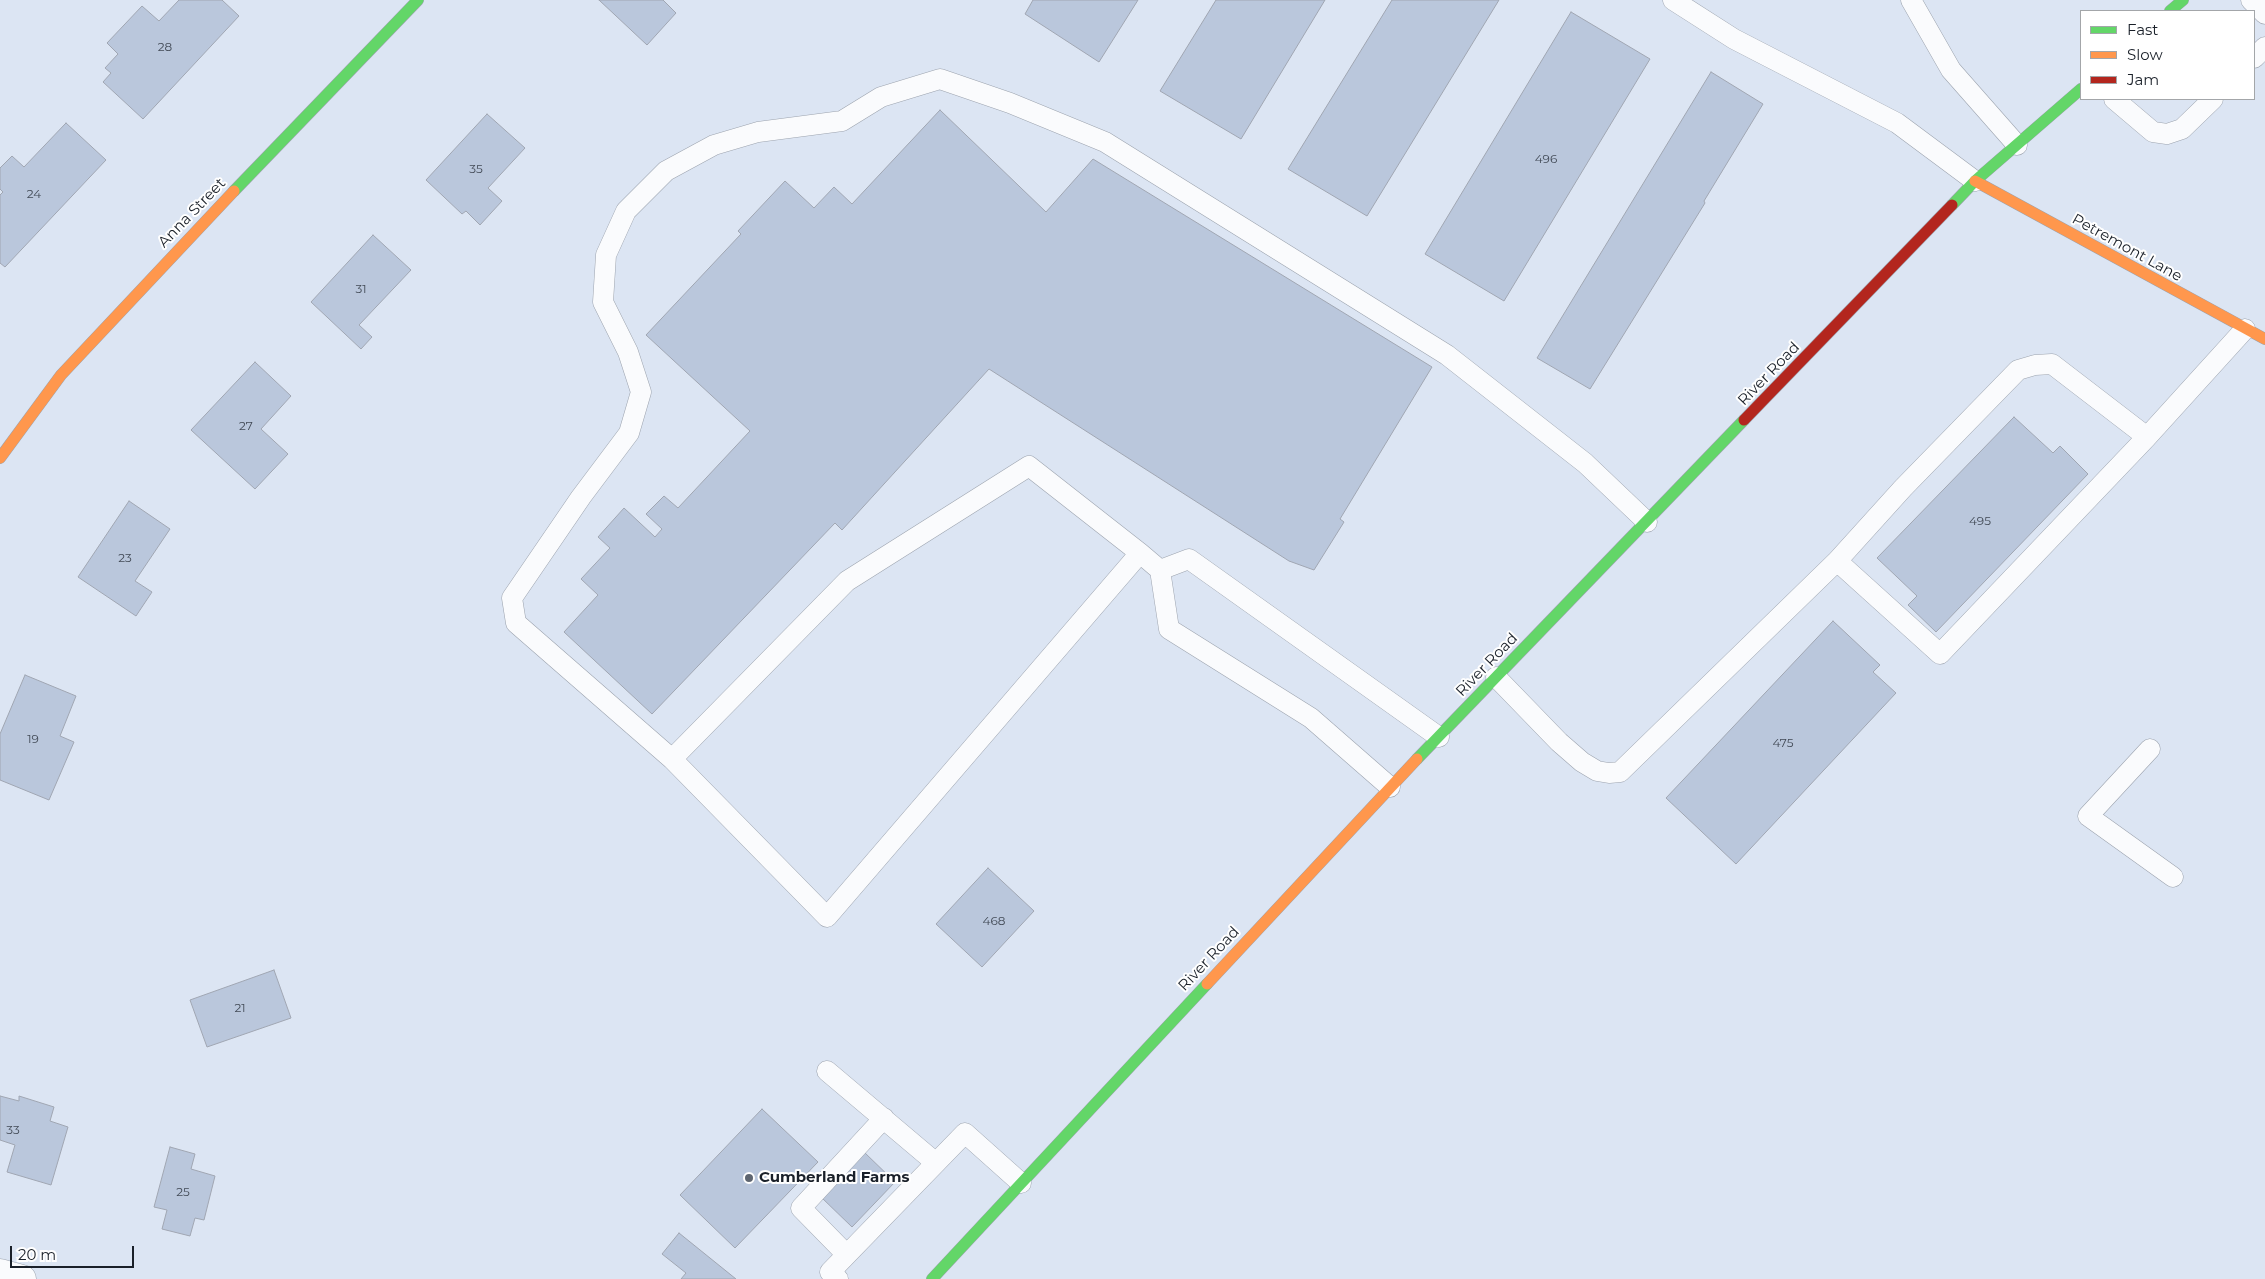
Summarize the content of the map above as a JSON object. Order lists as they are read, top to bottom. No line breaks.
{"streets":{"main road":["Anna Street","Petremont Lane","River Road"]},"crossings":[["Petremont Lane","River Road"]],"places":["Cumberland Farms"],"house_numbers":["28","496","35","24","31","27","495","23","19","475","468","21","33","25"],"legend":["Fast","Slow","Jam"],"scale_bar":"20 m"}
